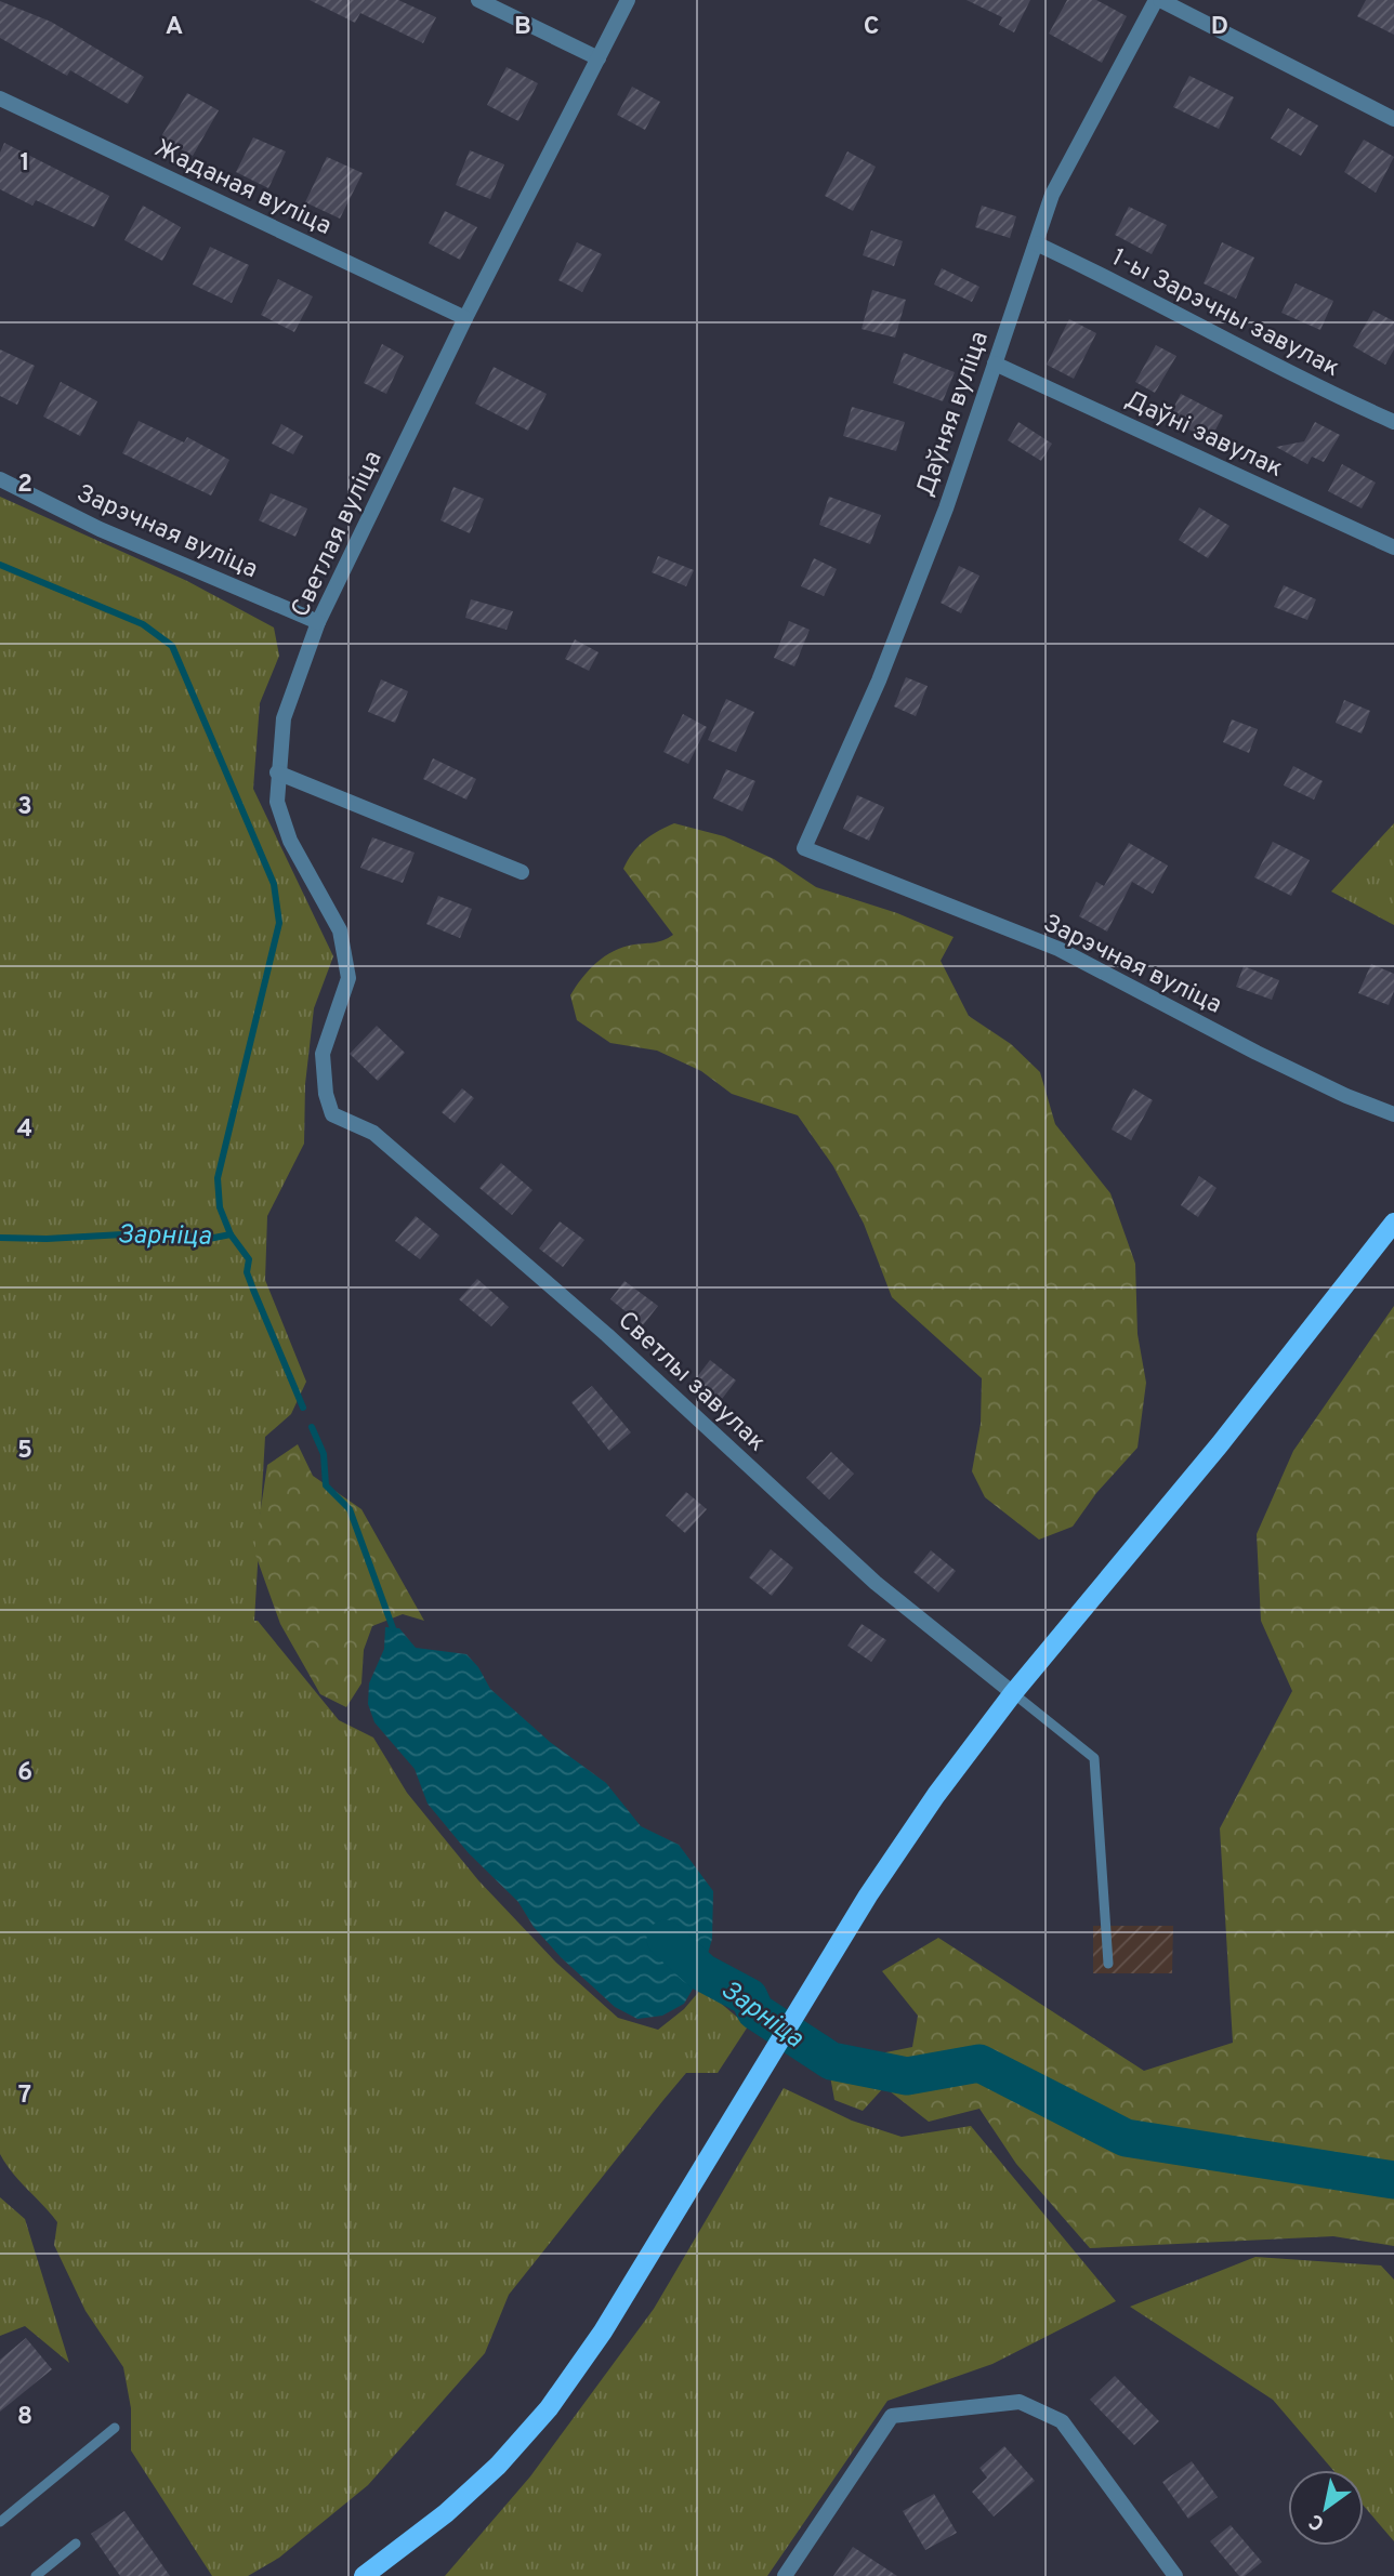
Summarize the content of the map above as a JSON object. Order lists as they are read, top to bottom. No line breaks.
{"streets":{"street":["Жаданая вуліца","1-ы Зарэчны завулак","Даўняя вуліца","Даўні завулак","Зарэчная вуліца","Светлая вуліца","Светлы завулак"]},"crossings":[["Жаданая вуліца","Светлая вуліца"],["1-ы Зарэчны завулак","Даўняя вуліца"],["Даўняя вуліца","Даўні завулак"],["Даўняя вуліца","Зарэчная вуліца"],["Зарэчная вуліца","Светлая вуліца"],["Светлая вуліца","Светлы завулак"]],"water":["Зарніца"],"north":"bottom left","grid":{"columns":["A","B","C","D"],"rows":["1","2","3","4","5","6","7","8"]}}
